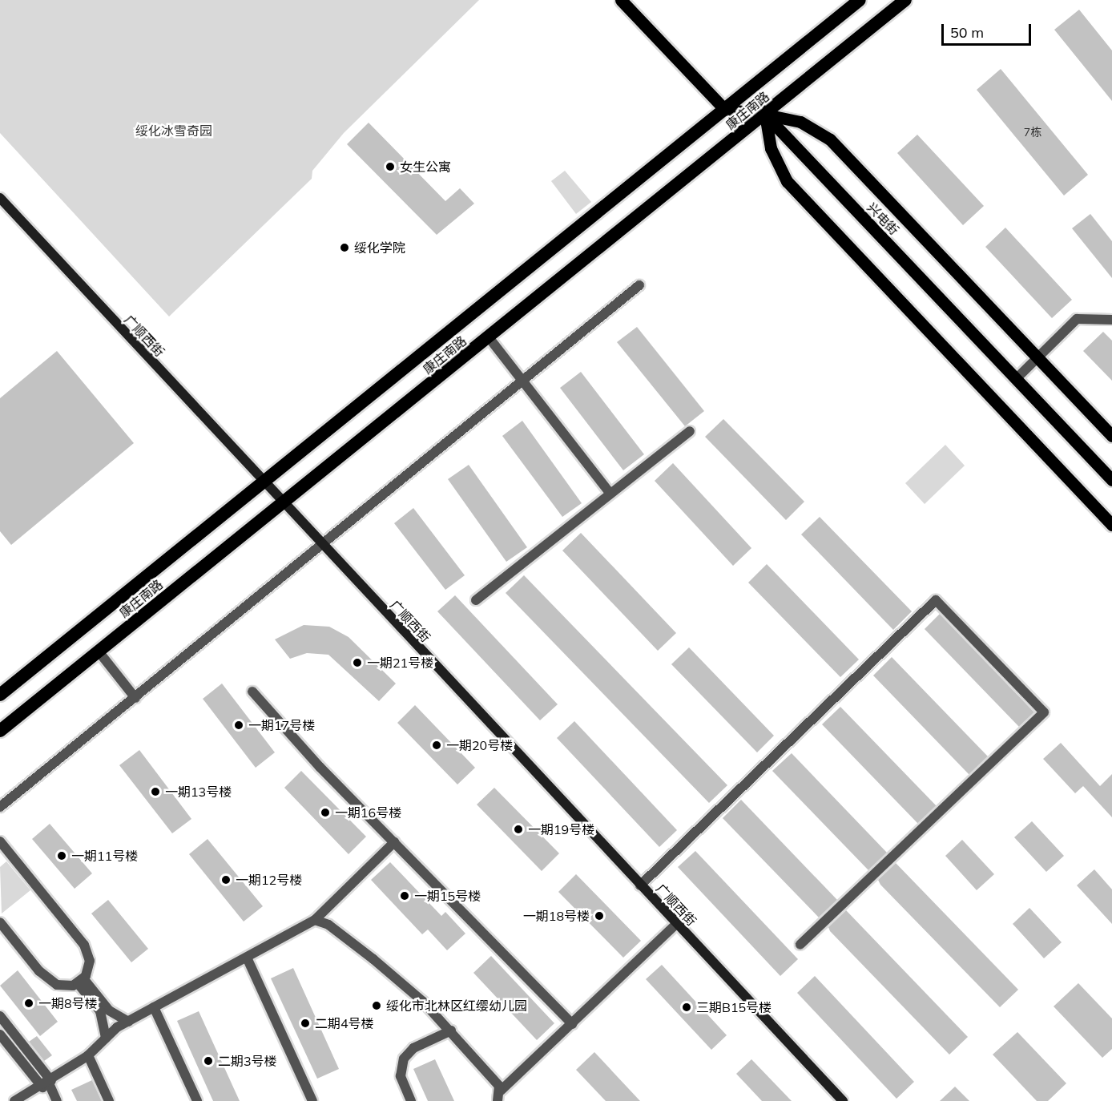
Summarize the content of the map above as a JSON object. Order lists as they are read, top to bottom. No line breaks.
{"streets":{"highway":["康庄南路"],"main road":["兴电街","广顺西街"]},"crossings":[["康庄南路","兴电街"],["康庄南路","广顺西街"]],"parks":["绥化冰雪奇园"],"places":["女生公寓","绥化学院","一期21号楼","一期17号楼","一期20号楼","一期13号楼","一期16号楼","一期19号楼","一期11号楼","一期12号楼","一期15号楼","一期18号楼","一期8号楼","绥化市北林区红缨幼儿园","三期B15号楼","二期4号楼","二期3号楼"],"house_numbers":["7栋"],"scale_bar":"50 m"}
